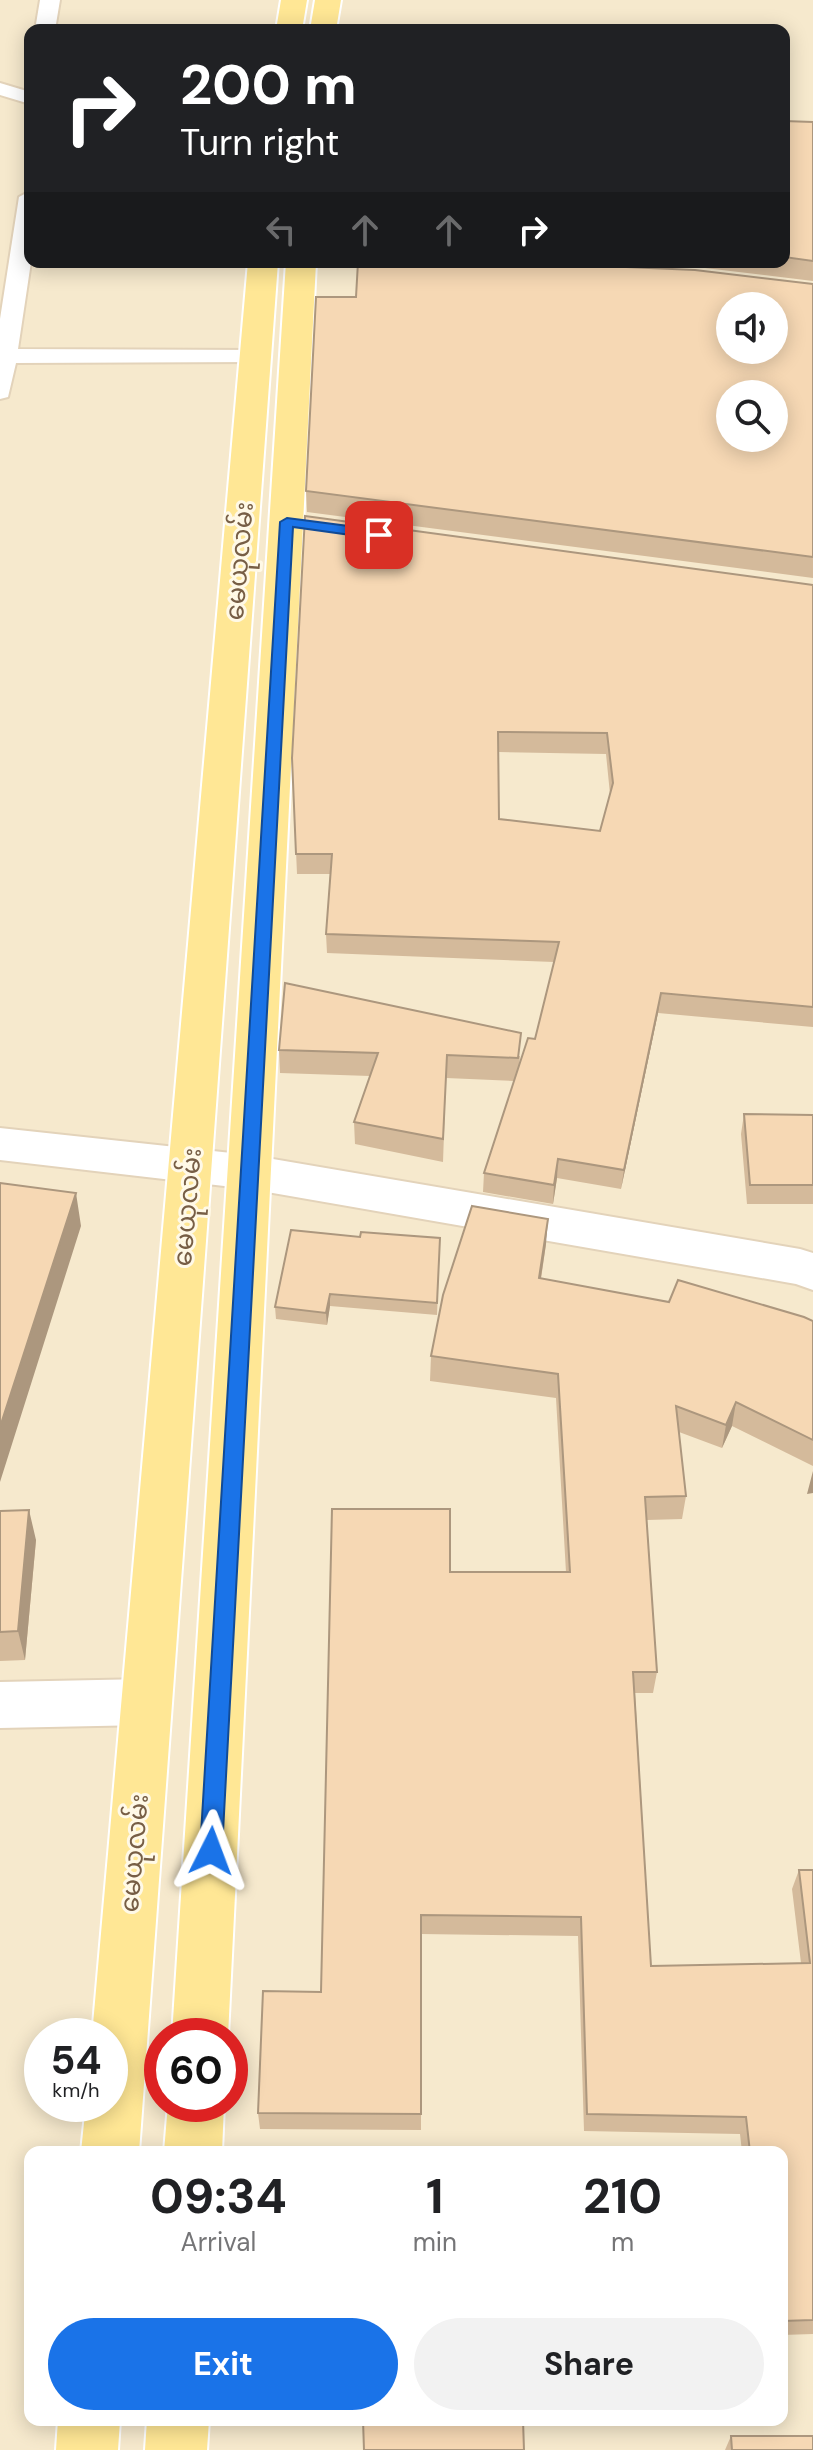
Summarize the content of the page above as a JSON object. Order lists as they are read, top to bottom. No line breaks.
{"streets":{"main road":["မေယုလမ်း"]},"page":{"turn":["200 m","Turn right"],"speed":"54 km/h","limit":"60","eta":["09:34","Arrival","1","min","210","m"],"buttons":["Exit","Share"]}}
